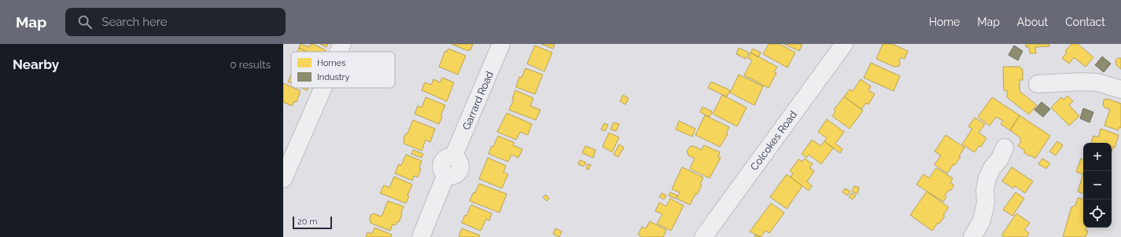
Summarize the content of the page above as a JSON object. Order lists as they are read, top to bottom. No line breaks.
{"streets":{"street":["Garrard Road","Colcokes Road"]},"legend":["Homes","Industry"],"scale_bar":"20 m","page":{"header":"Map","search":"Search here","nav":["Home","Map","About","Contact"],"heading":["Nearby","0 results"],"map_buttons":["+","−"],"scale":"20 m"}}
